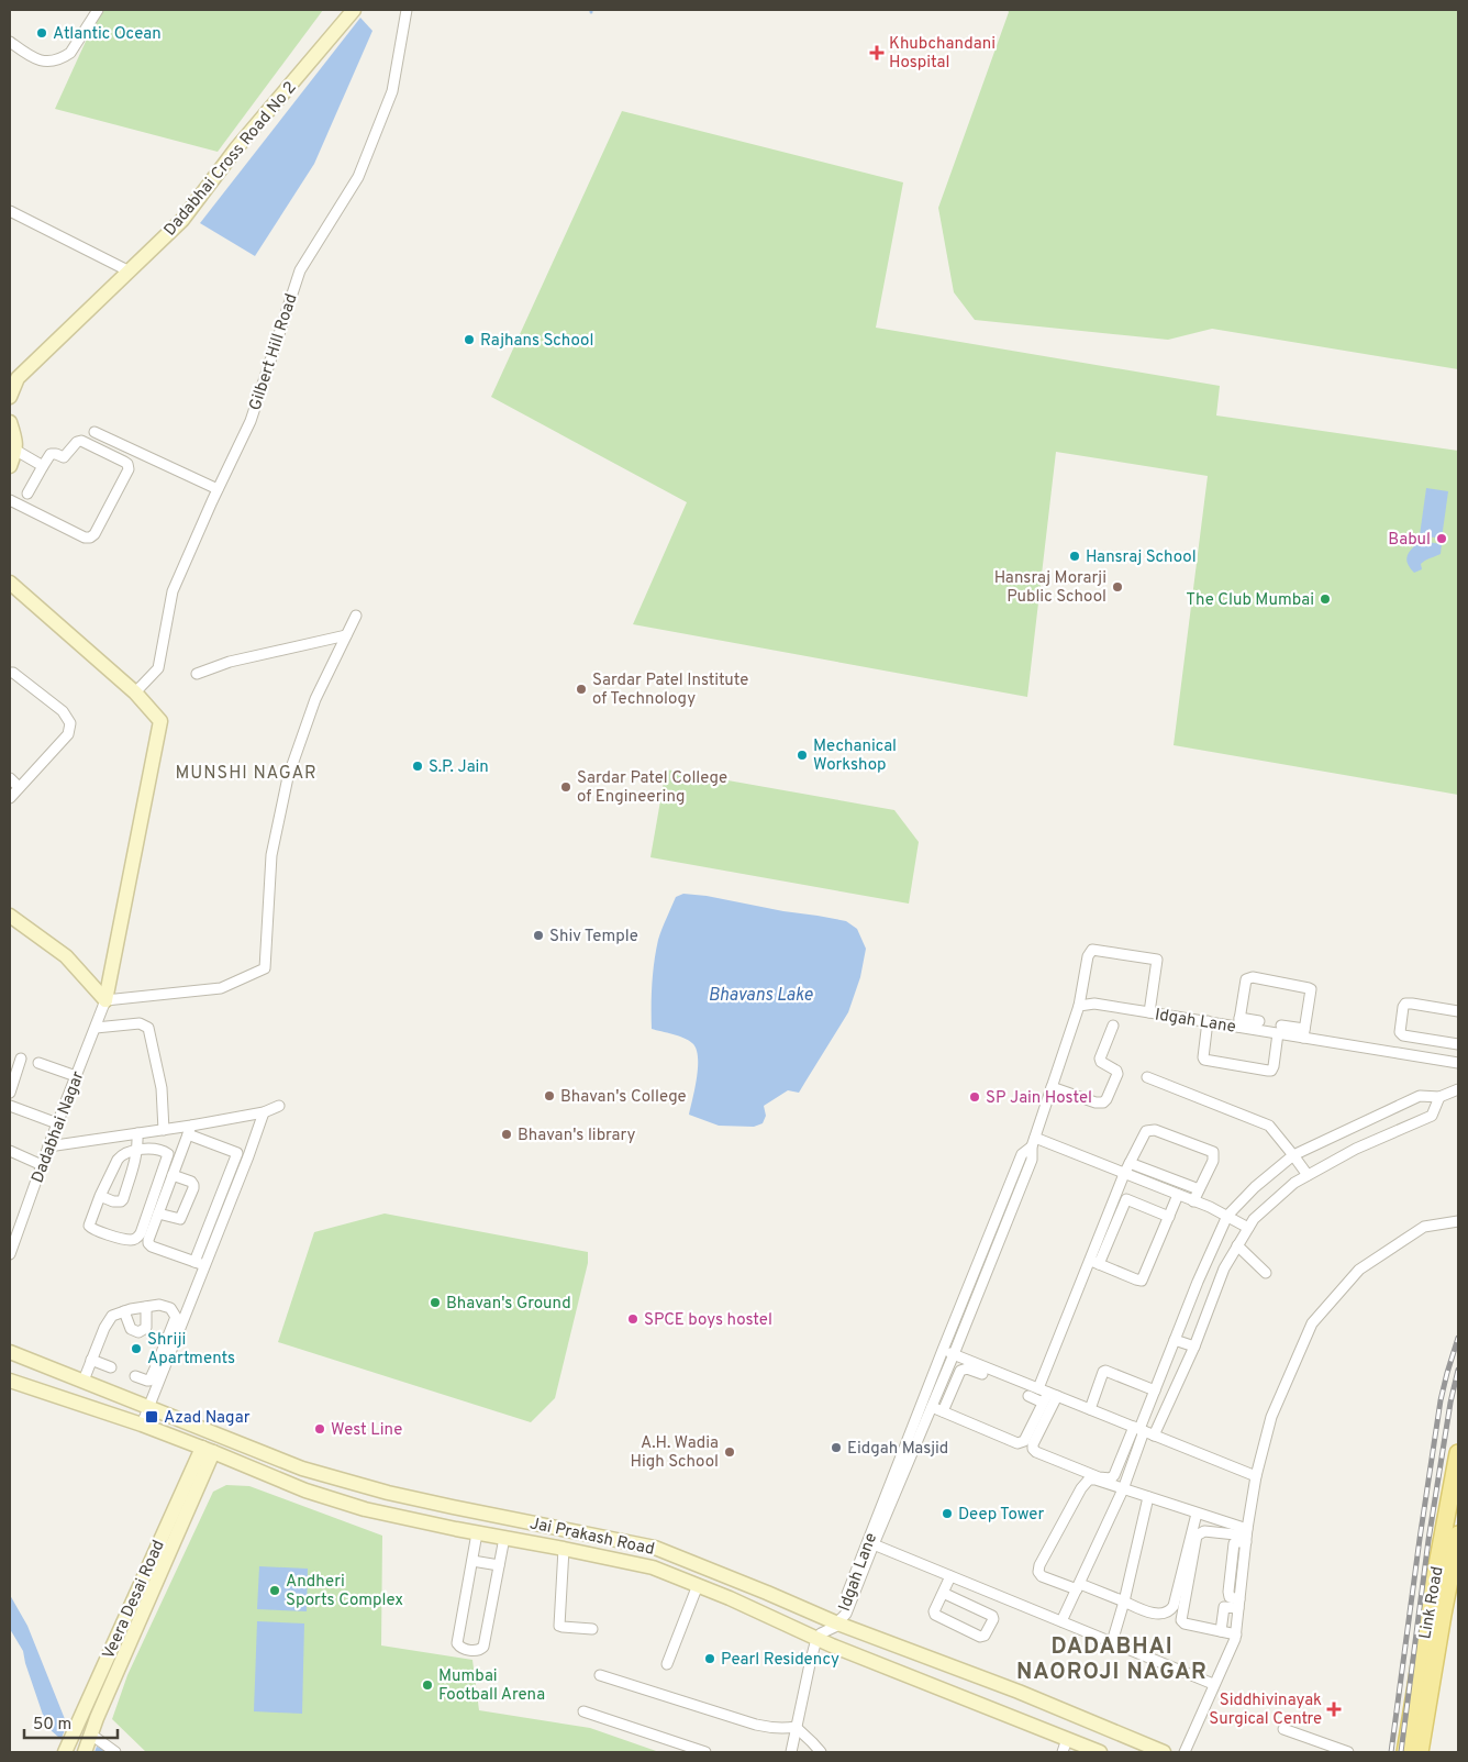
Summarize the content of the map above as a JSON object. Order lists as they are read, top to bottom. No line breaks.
{"streets":{"main road":["Dadabhai Cross Road No 2","Jai Prakash Road","Veera Desai Road","Link Road"],"street":["Gilbert Hill Road","Idgah Lane","Dadabhai Nagar"]},"crossings":[["Idgah Lane","Jai Prakash Road"],["Jai Prakash Road","Veera Desai Road"]],"districts":["MUNSHI NAGAR","DADABHAI NAOROJI NAGAR"],"water":["Bhavans Lake"],"places":{"other":["Atlantic Ocean","Rajhans School","Babul","Hansraj School","Hansraj Morarji Public School","The Club Mumbai","Sardar Patel Institute of Technology","Mechanical Workshop","S.P. Jain","Sardar Patel College of Engineering","Shiv Temple","Bhavan's College","SP Jain Hostel","Bhavan's library","Bhavan's Ground","SPCE boys hostel","Shriji Apartments","West Line","Eidgah Masjid","A.H. Wadia High School","Deep Tower","Andheri Sports Complex","Pearl Residency","Mumbai Football Arena"],"health":["Khubchandani Hospital","Siddhivinayak Surgical Centre"],"transit":["Azad Nagar"]},"scale_bar":"50 m"}
